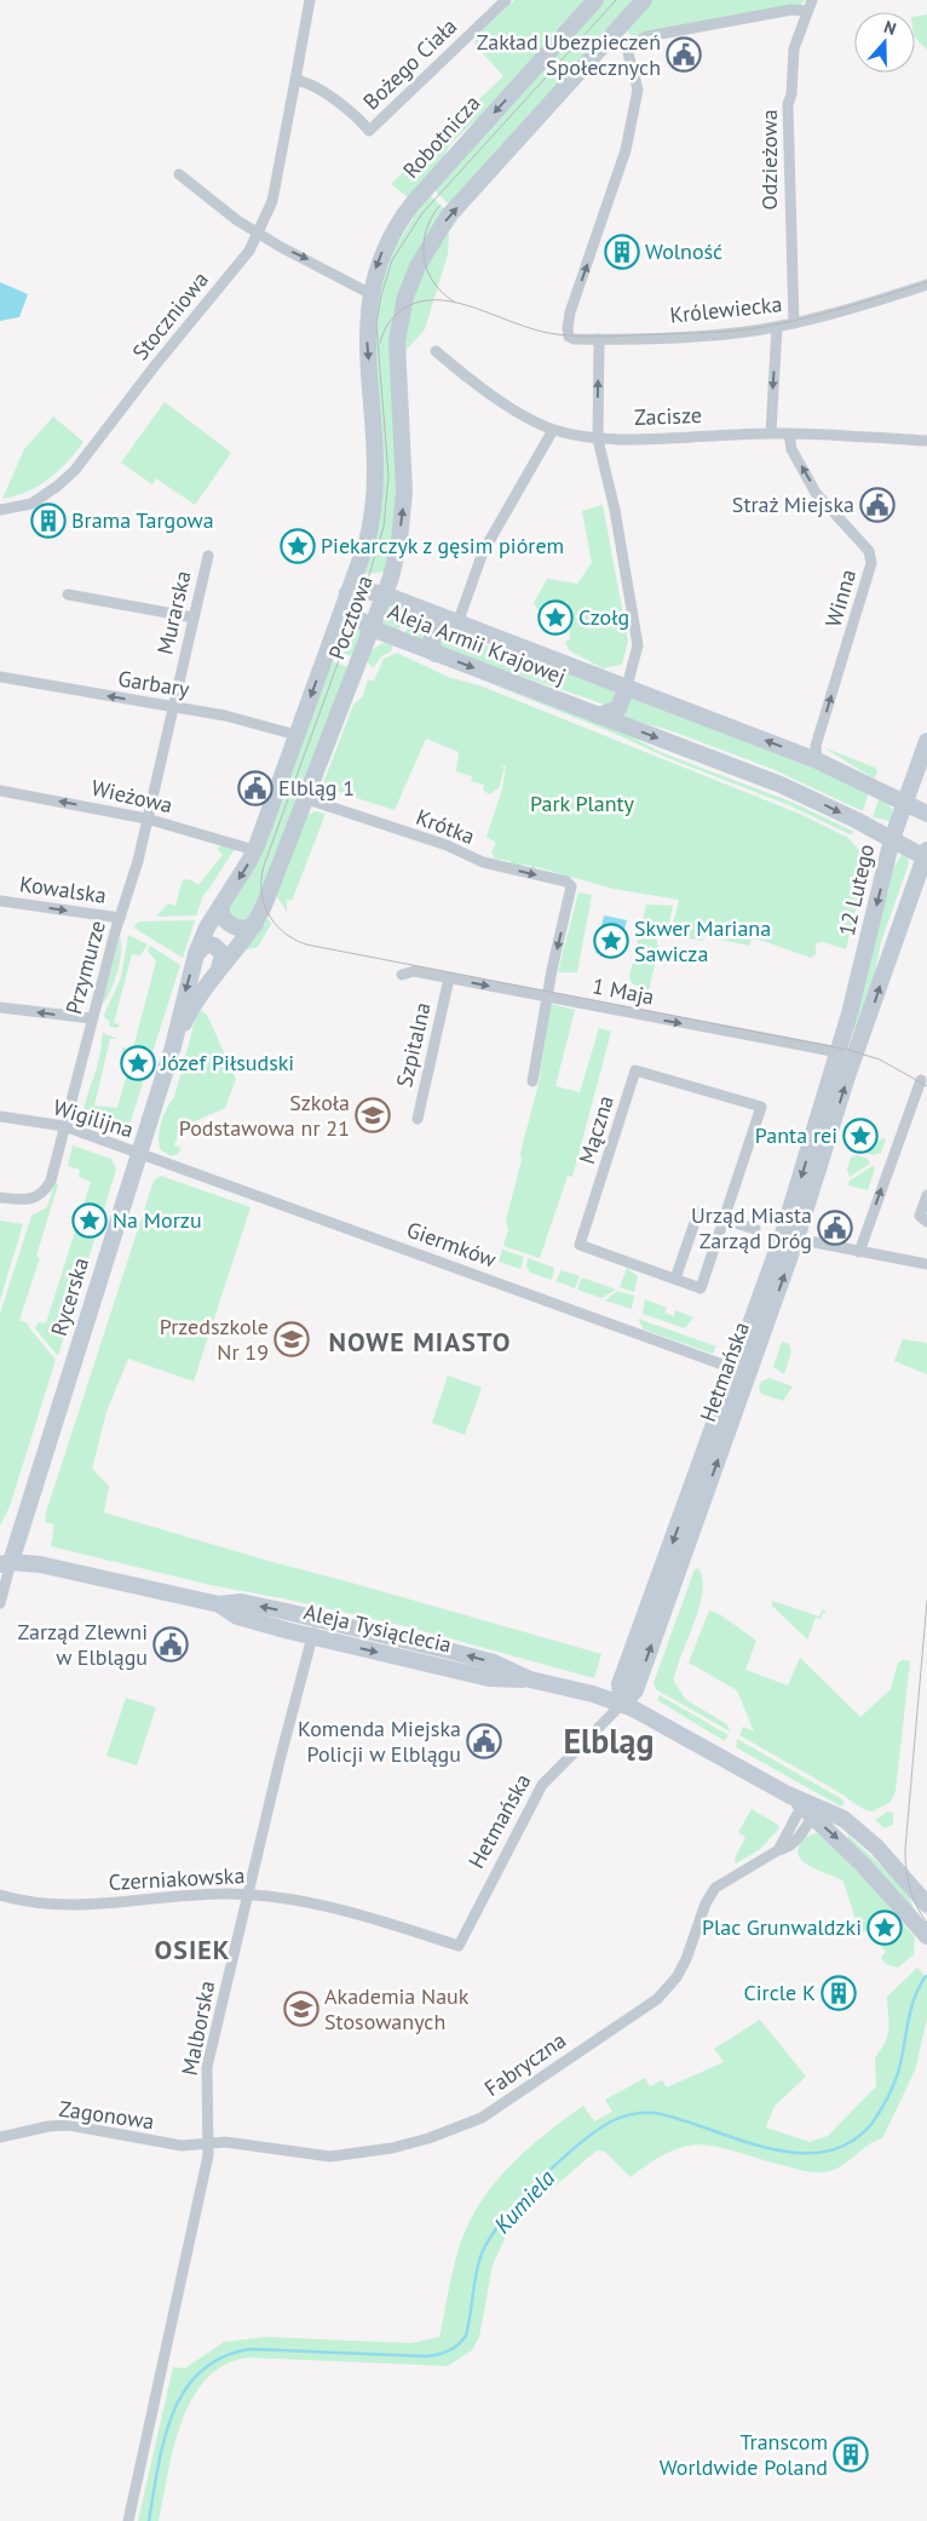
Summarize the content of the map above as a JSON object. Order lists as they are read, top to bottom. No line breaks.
{"streets":{"main road":["Robotnicza","Pocztowa","Aleja Armii Krajowej","12 Lutego","Rycerska","Hetmańska","Aleja Tysiąclecia"],"street":["Bożego Ciała","Odzieżowa","Królewiecka","Stoczniowa","Zacisze","Winna","Murarska","Garbary","Wieżowa","Krótka","Kowalska","Przymurze","1 Maja","Szpitalna","Wigilijna","Mączna","Giermków","Czerniakowska","Malborska","Fabryczna","Zagonowa"]},"crossings":[["Bożego Ciała","Stoczniowa"],["Robotnicza","Pocztowa"],["Odzieżowa","Królewiecka"],["Zacisze","Winna"],["Winna","Aleja Armii Krajowej"],["Murarska","Garbary"],["Murarska","Wieżowa"],["Murarska","Przymurze"],["Pocztowa","Aleja Armii Krajowej"],["Pocztowa","Garbary"],["Pocztowa","Wieżowa"],["Pocztowa","Krótka"],["Pocztowa","Rycerska"],["Aleja Armii Krajowej","12 Lutego"],["Aleja Armii Krajowej","Hetmańska"],["Wieżowa","Przymurze"],["Krótka","1 Maja"],["Kowalska","Przymurze"],["12 Lutego","1 Maja"],["12 Lutego","Hetmańska"],["Przymurze","Wigilijna"],["1 Maja","Szpitalna"],["1 Maja","Hetmańska"],["Wigilijna","Giermków"],["Wigilijna","Rycerska"],["Giermków","Rycerska"],["Giermków","Hetmańska"],["Rycerska","Aleja Tysiąclecia"],["Hetmańska","Aleja Tysiąclecia"],["Hetmańska","Czerniakowska"],["Aleja Tysiąclecia","Malborska"],["Aleja Tysiąclecia","Fabryczna"],["Czerniakowska","Malborska"],["Malborska","Fabryczna"],["Malborska","Zagonowa"],["Fabryczna","Zagonowa"]],"one_way":["Robotnicza","Winna","Wieżowa","Kowalska","12 Lutego","1 Maja"],"districts":["NOWE MIASTO","Elbląg","OSIEK"],"water":["Kumiela"],"parks":["Park Planty"],"places":{"public building":["Zakład Ubezpieczeń Społecznych","Straż Miejska","Elbląg 1","Urząd Miasta Zarząd Dróg","Zarząd Zlewni w Elblągu","Komenda Miejska Policji w Elblągu"],"building":["Wolność","Brama Targowa","Circle K","Transcom Worldwide Poland"],"place":["Piekarczyk z gęsim piórem","Czołg","Skwer Mariana Sawicza","Józef Piłsudski","Panta rei","Na Morzu","Plac Grunwaldzki"],"school or university":["Szkoła Podstawowa nr 21","Przedszkole Nr 19","Akademia Nauk Stosowanych"]},"north":"top"}
